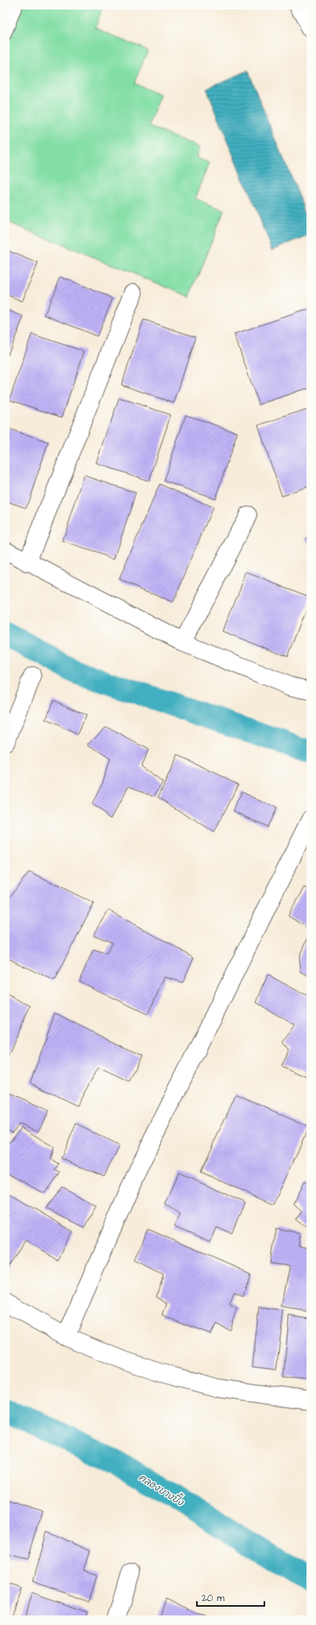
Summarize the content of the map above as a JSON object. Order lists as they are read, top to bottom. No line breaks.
{"water":["คลองบางปิ้ง"],"scale_bar":"20 m"}
